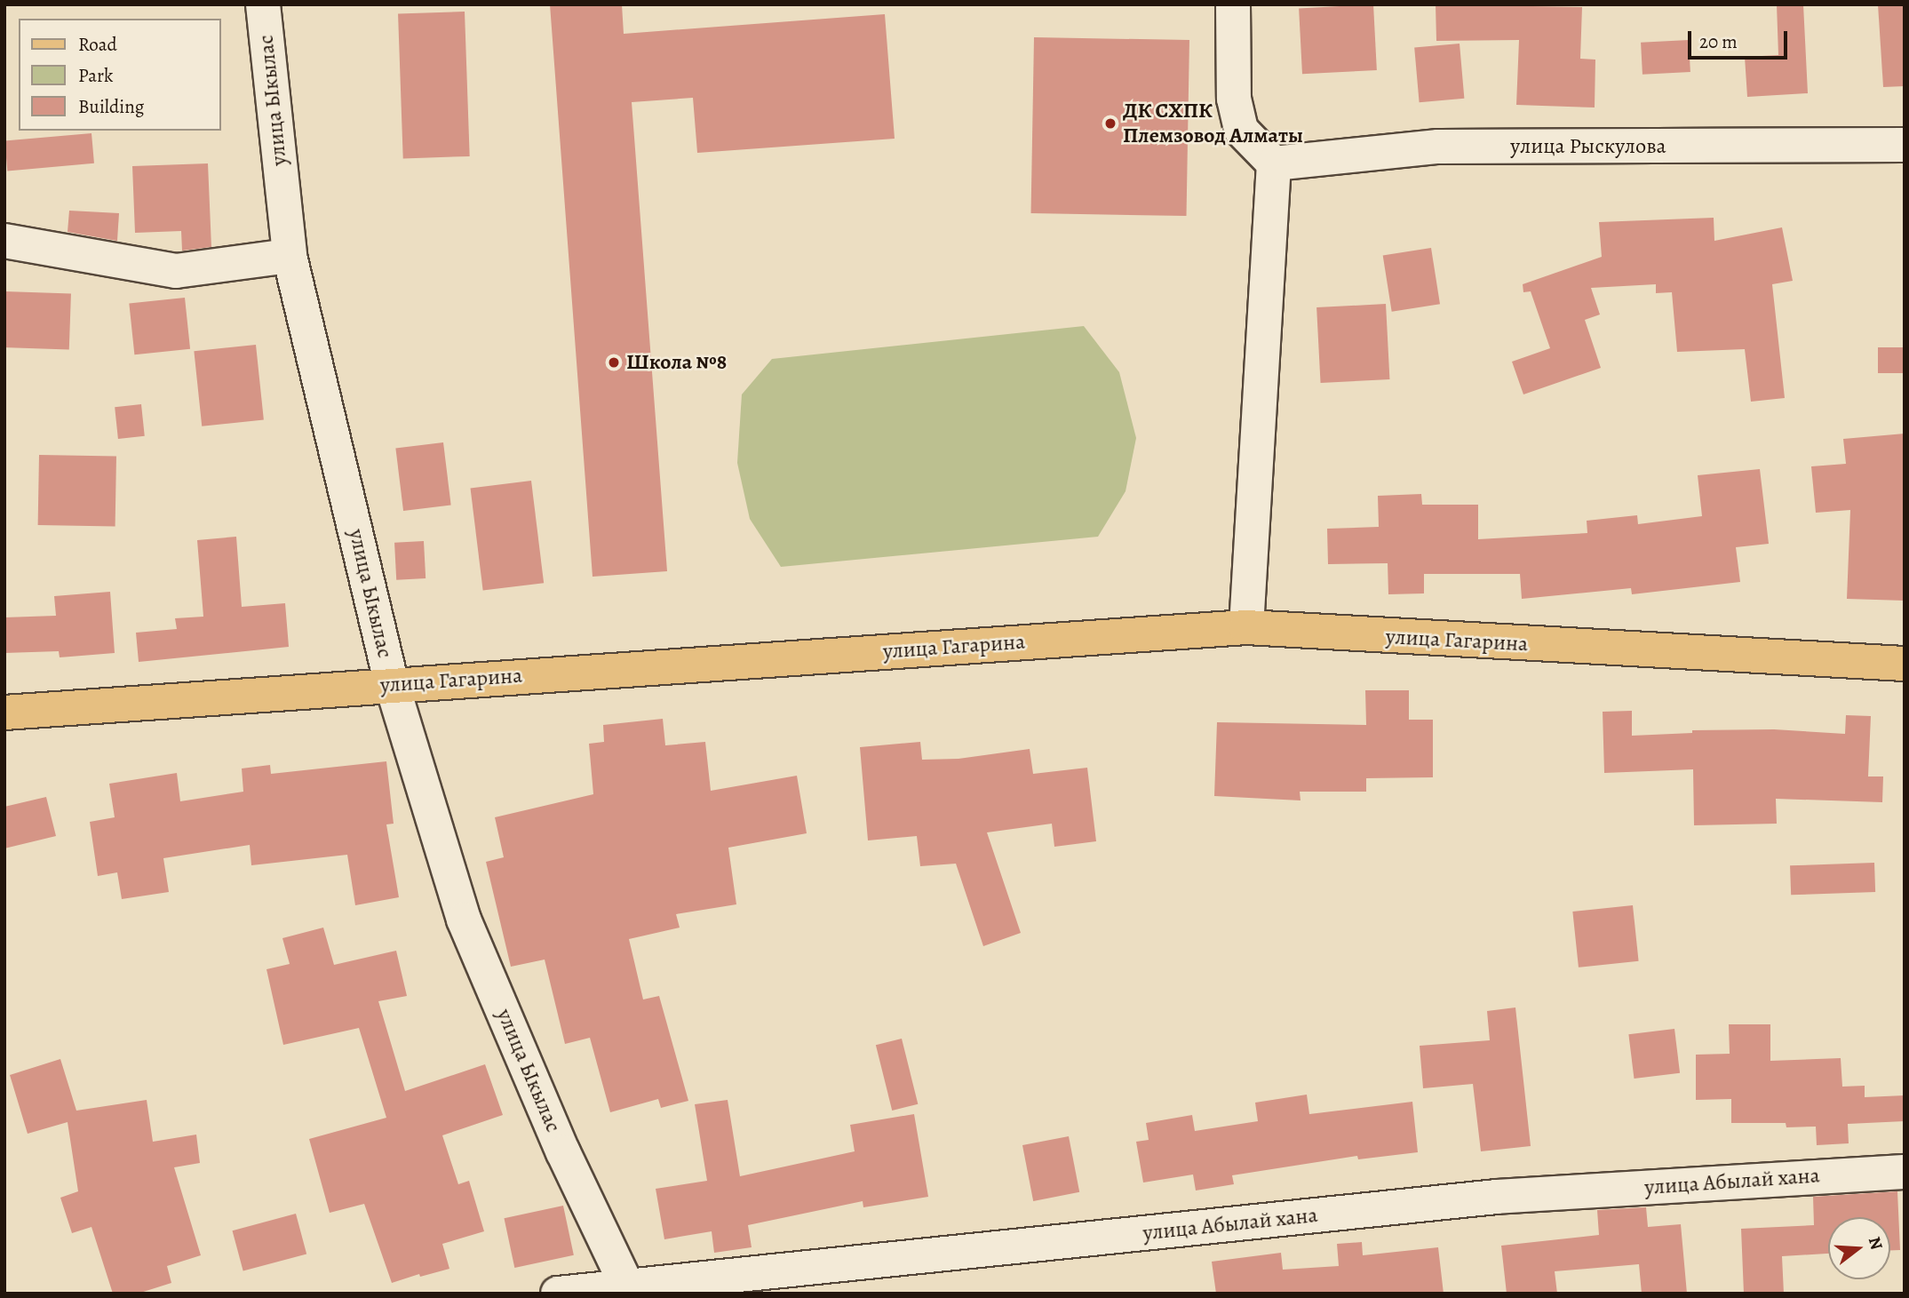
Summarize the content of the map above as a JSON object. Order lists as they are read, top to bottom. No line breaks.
{"streets":{"main road":["улица Гагарина"],"street":["улица Ыкылас","улица Рыскулова","улица Абылай хана"]},"crossings":[["улица Ыкылас","улица Гагарина"],["улица Ыкылас","улица Абылай хана"]],"places":["ДК СХПК Племзовод Алматы","Школа №8"],"legend":["Road","Park","Building"],"scale_bar":"20 m","north":"right"}
